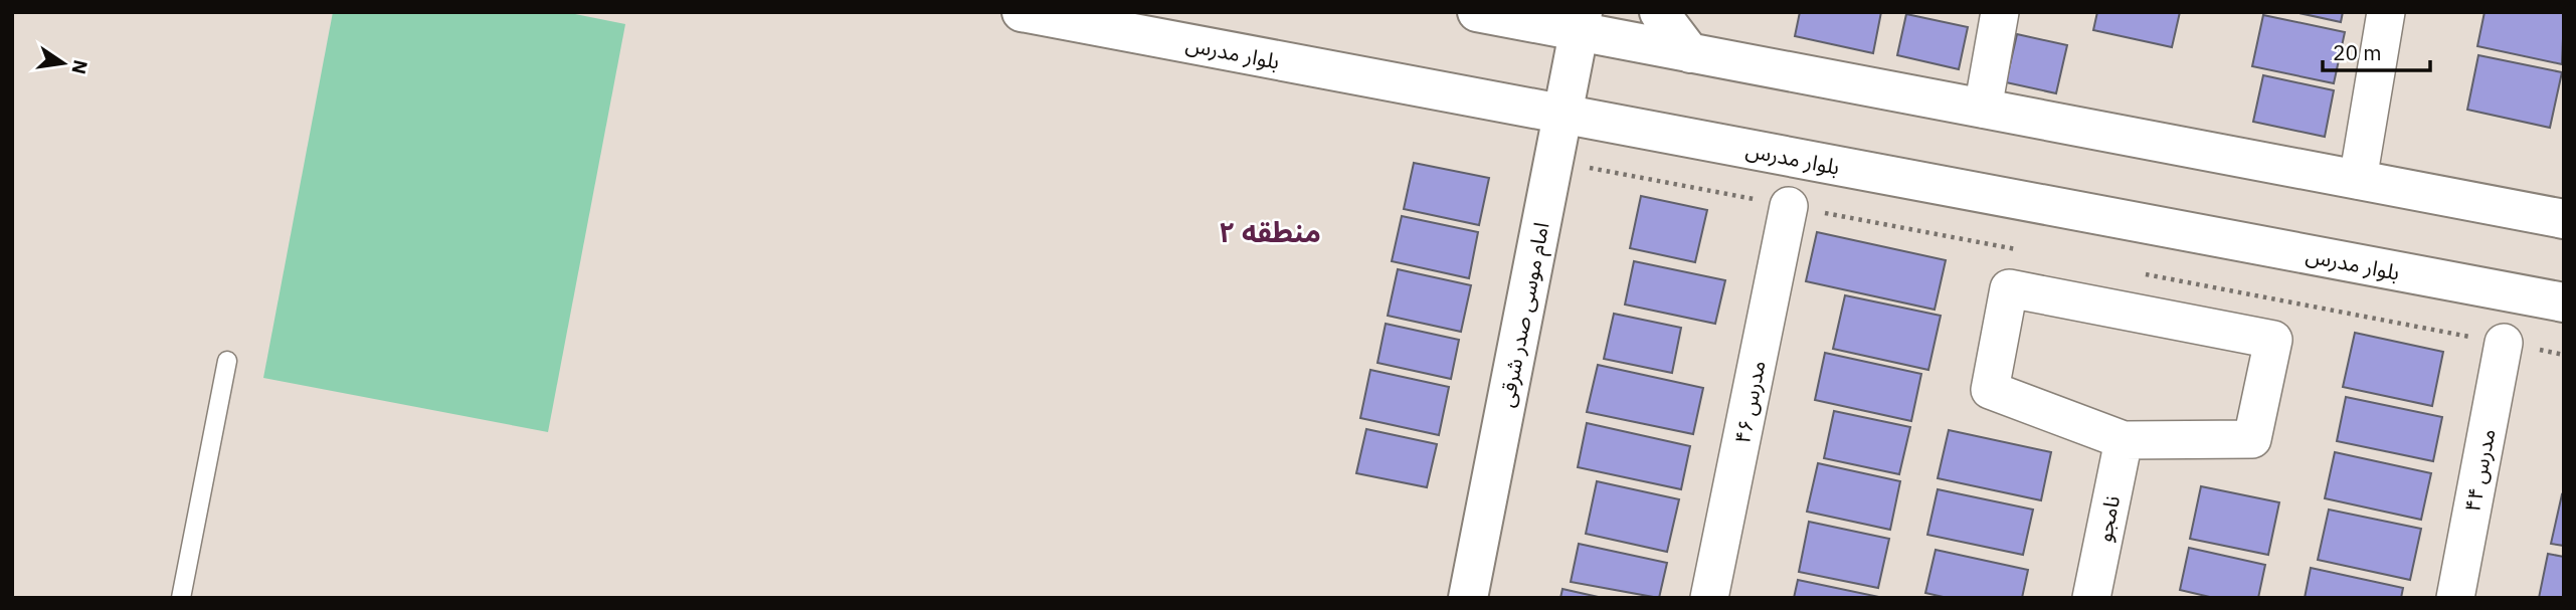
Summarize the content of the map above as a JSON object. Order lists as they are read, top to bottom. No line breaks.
{"streets":{"main road":["بلوار مدرس","امام موسی صدر شرقی"],"street":["مدرس ۴۶","مدرس ۴۴","نامجو"]},"crossings":[["بلوار مدرس","امام موسی صدر شرقی"]],"districts":["منطقه ۲"],"scale_bar":"20 m","north":"right"}
